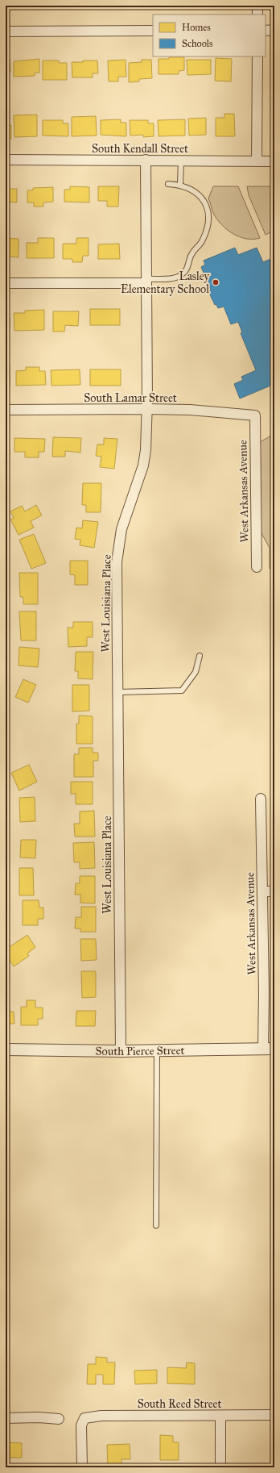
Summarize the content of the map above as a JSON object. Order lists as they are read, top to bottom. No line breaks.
{"streets":{"street":["South Kendall Street","South Lamar Street","West Arkansas Avenue","West Louisiana Place","South Pierce Street","South Reed Street"]},"crossings":[["South Kendall Street","West Louisiana Place"],["South Lamar Street","West Arkansas Avenue"],["South Lamar Street","West Louisiana Place"],["West Arkansas Avenue","South Pierce Street"],["West Louisiana Place","South Pierce Street"]],"places":["Lasley Elementary School"],"legend":["Homes","Schools"]}
